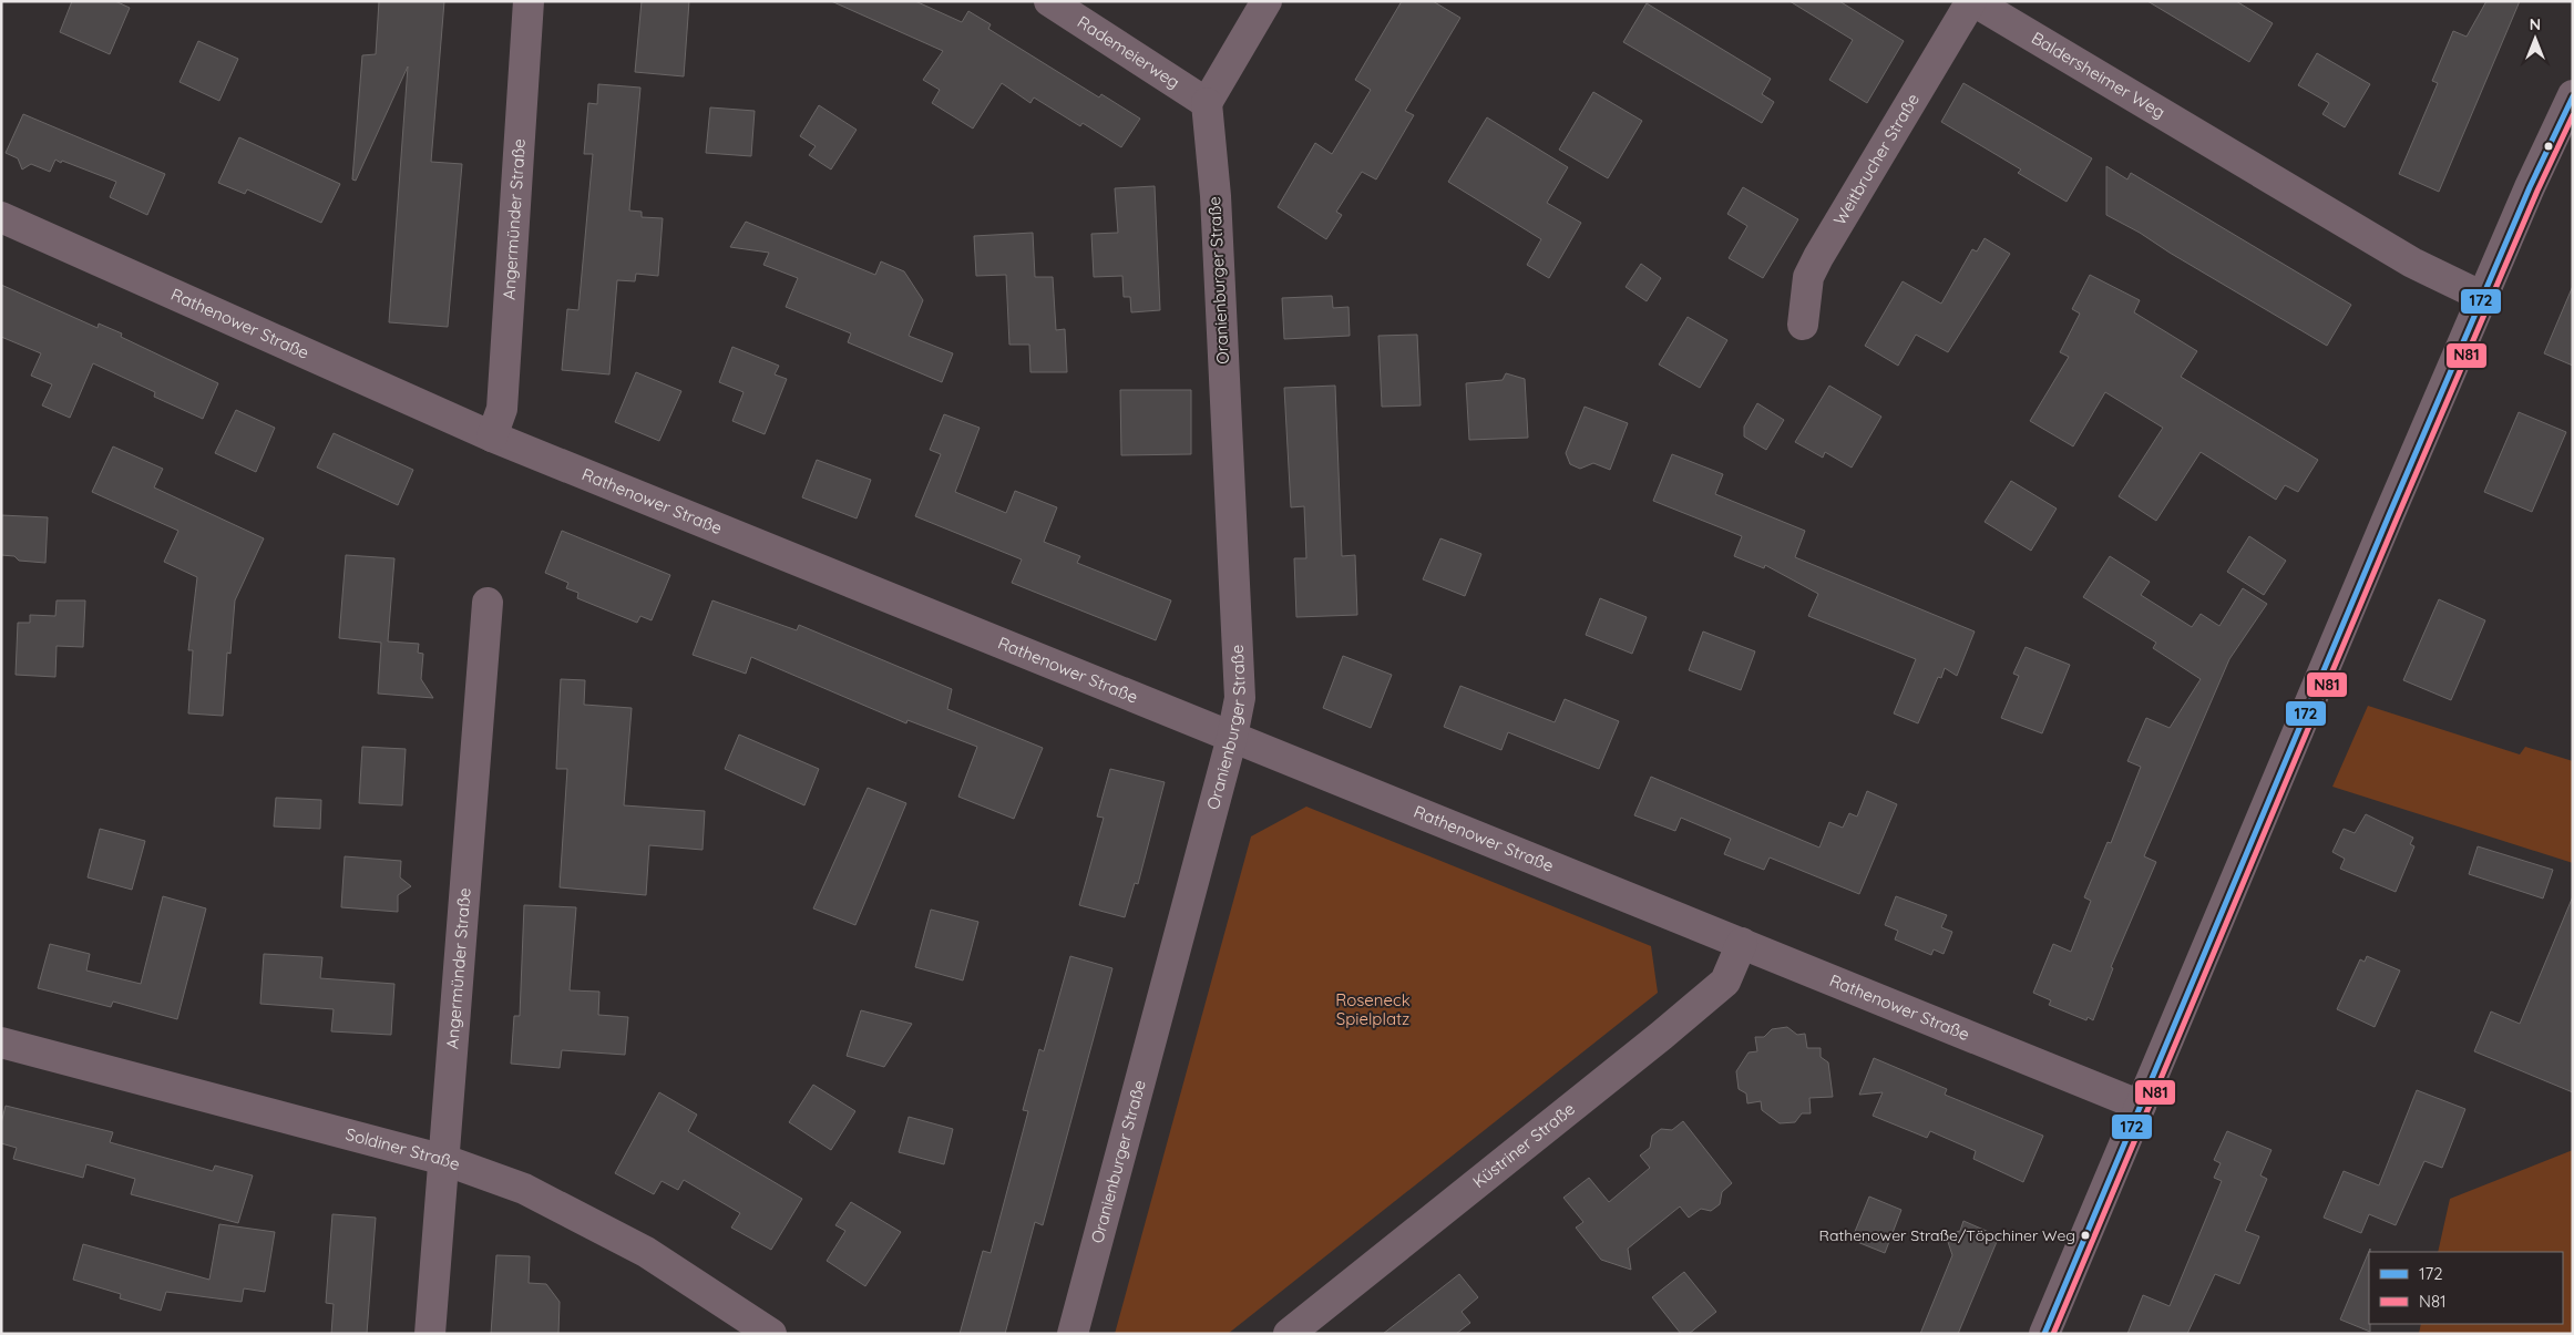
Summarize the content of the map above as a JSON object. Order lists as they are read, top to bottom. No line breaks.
{"streets":{"street":["Rademeierweg","Baldersheimer Weg","Weitbrucher Straße","Angermünder Straße","Oranienburger Straße","Rathenower Straße","Küstriner Straße","Soldiner Straße"]},"crossings":[["Rademeierweg","Oranienburger Straße"],["Baldersheimer Weg","Weitbrucher Straße"],["Angermünder Straße","Rathenower Straße"],["Angermünder Straße","Soldiner Straße"],["Oranienburger Straße","Rathenower Straße"],["Rathenower Straße","Küstriner Straße"]],"parks":["Roseneck Spielplatz"],"places":["Rathenower Straße/Töpchiner Weg"],"lines":["transit line 172","transit line N81"],"legend":["172","N81"],"north":"top"}
